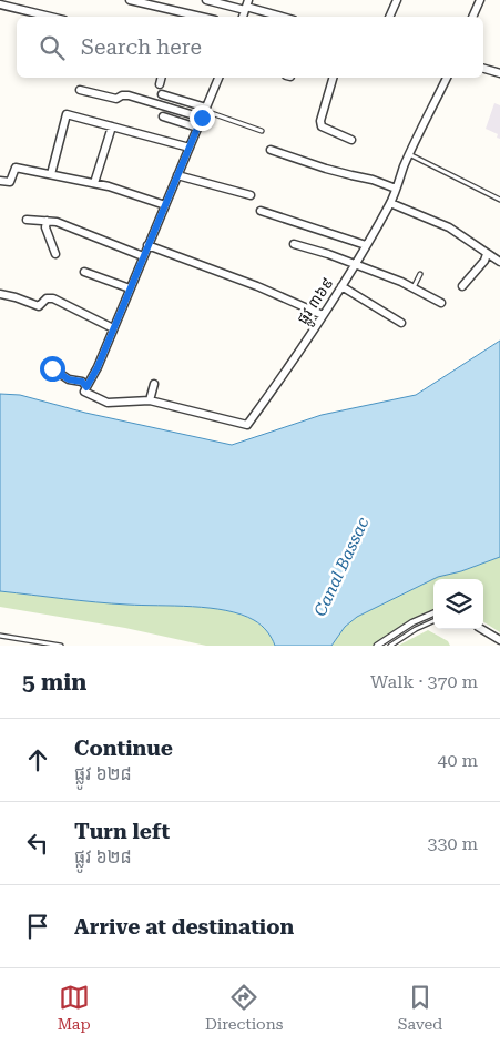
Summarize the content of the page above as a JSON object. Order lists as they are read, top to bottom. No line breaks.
{"streets":{"street":["ផ្លូវ ៣៦៩"]},"water":["Canal Bassac"],"page":{"search":"Search here","heading":["5 min","Walk · 370 m"],"list":[["Continue","ផ្លូវ ៦២៨","40 m"],["Turn left","ផ្លូវ ៦២៨","330 m"],"Arrive at destination"],"nav":["Map","Directions","Saved"]}}
